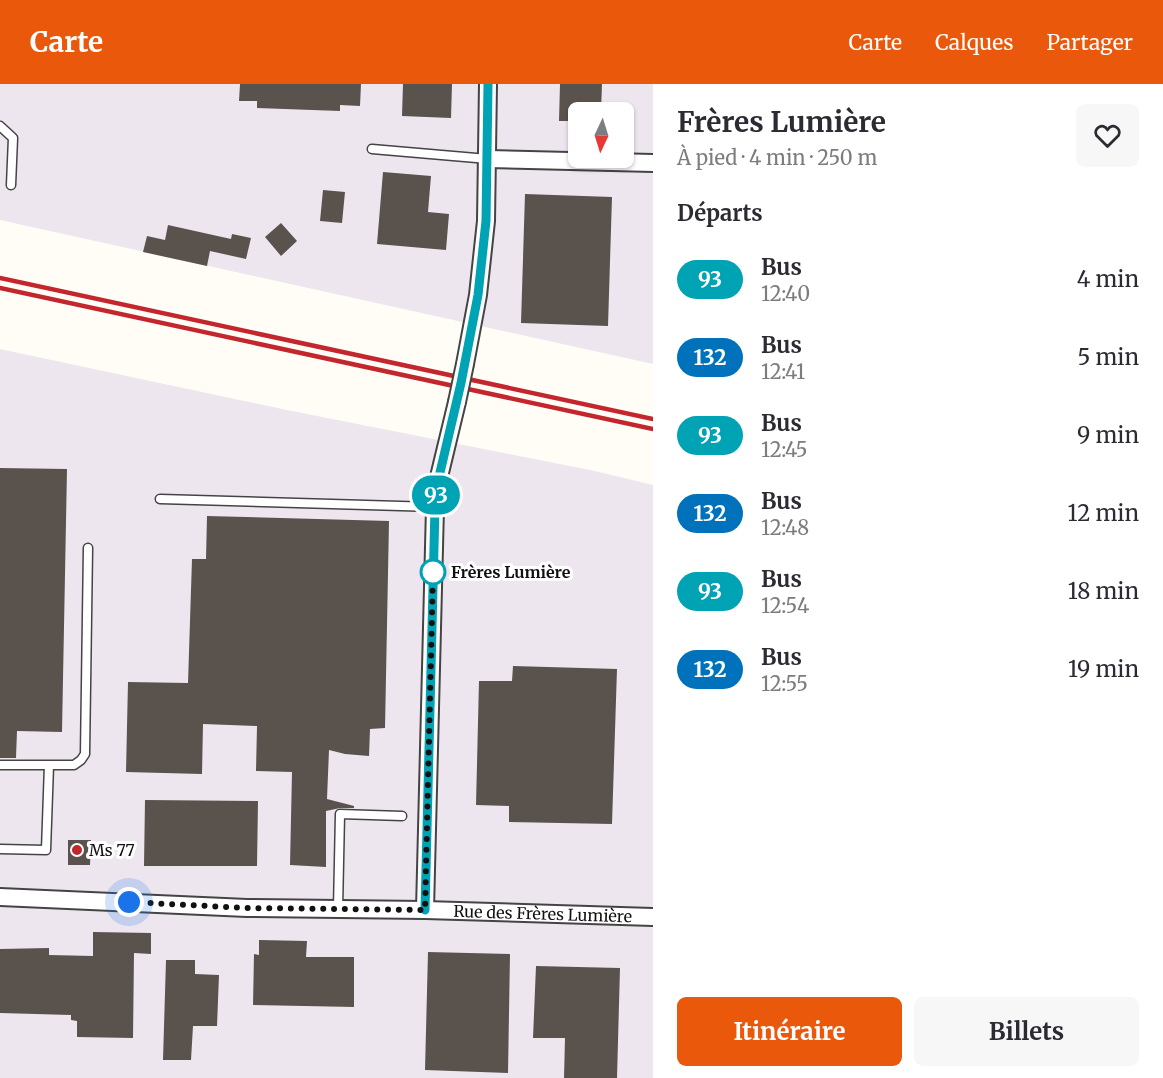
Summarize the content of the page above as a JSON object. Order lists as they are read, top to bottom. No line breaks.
{"streets":{"street":["Rue des Frères Lumière"]},"places":["Frères Lumière","Ms 77"],"lines":["bus line 93"],"north":"bottom","page":{"header":"Carte","nav":["Carte","Calques","Partager"],"on_map":"93","heading":[["Frères Lumière","À pied · 4 min · 250 m"],"Départs"],"list":[{"mark":"93","name":"Bus","note":"12:40","value":"4 min"},{"mark":"132","name":"Bus","note":"12:41","value":"5 min"},{"mark":"93","name":"Bus","note":"12:45","value":"9 min"},{"mark":"132","name":"Bus","note":"12:48","value":"12 min"},{"mark":"93","name":"Bus","note":"12:54","value":"18 min"},{"mark":"132","name":"Bus","note":"12:55","value":"19 min"}],"buttons":["Itinéraire","Billets"]}}
